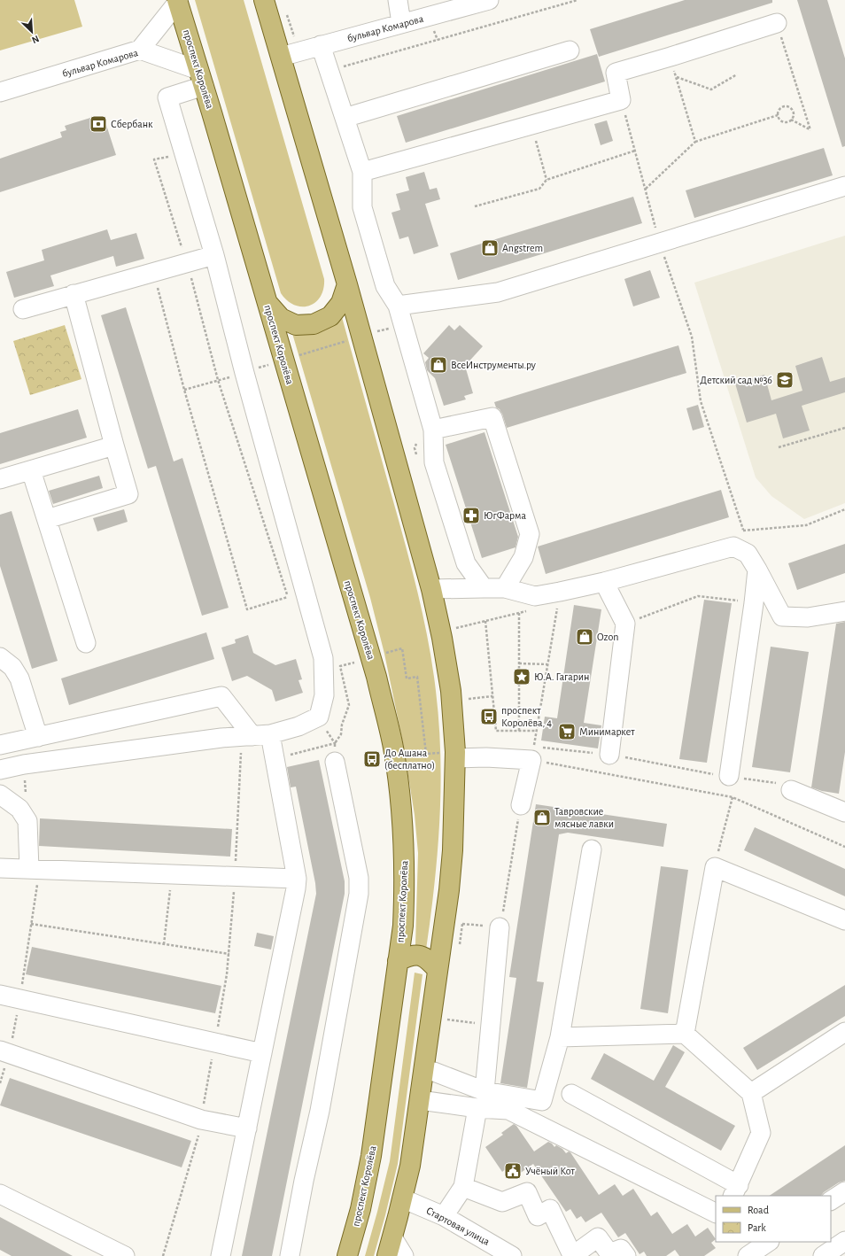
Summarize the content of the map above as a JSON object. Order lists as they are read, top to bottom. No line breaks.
{"streets":{"main road":["проспект Королёва"],"street":["бульвар Комарова","Стартовая улица"]},"crossings":[["бульвар Комарова","проспект Королёва"]],"places":{"bank":["Сбербанк"],"shop":["Angstrem","ВсеИнструменты.ру","Ozon","Тавровские мясные лавки"],"school or university":["Детский сад №36"],"pharmacy":["ЮгФарма"],"place":["Ю.А. Гагарин"],"bus stop":["проспект Королёва, 4","До Ашана (бесплатно)"],"supermarket":["Минимаркет"],"public building":["Учёный Кот"]},"legend":["Road","Park"],"north":"bottom right"}
